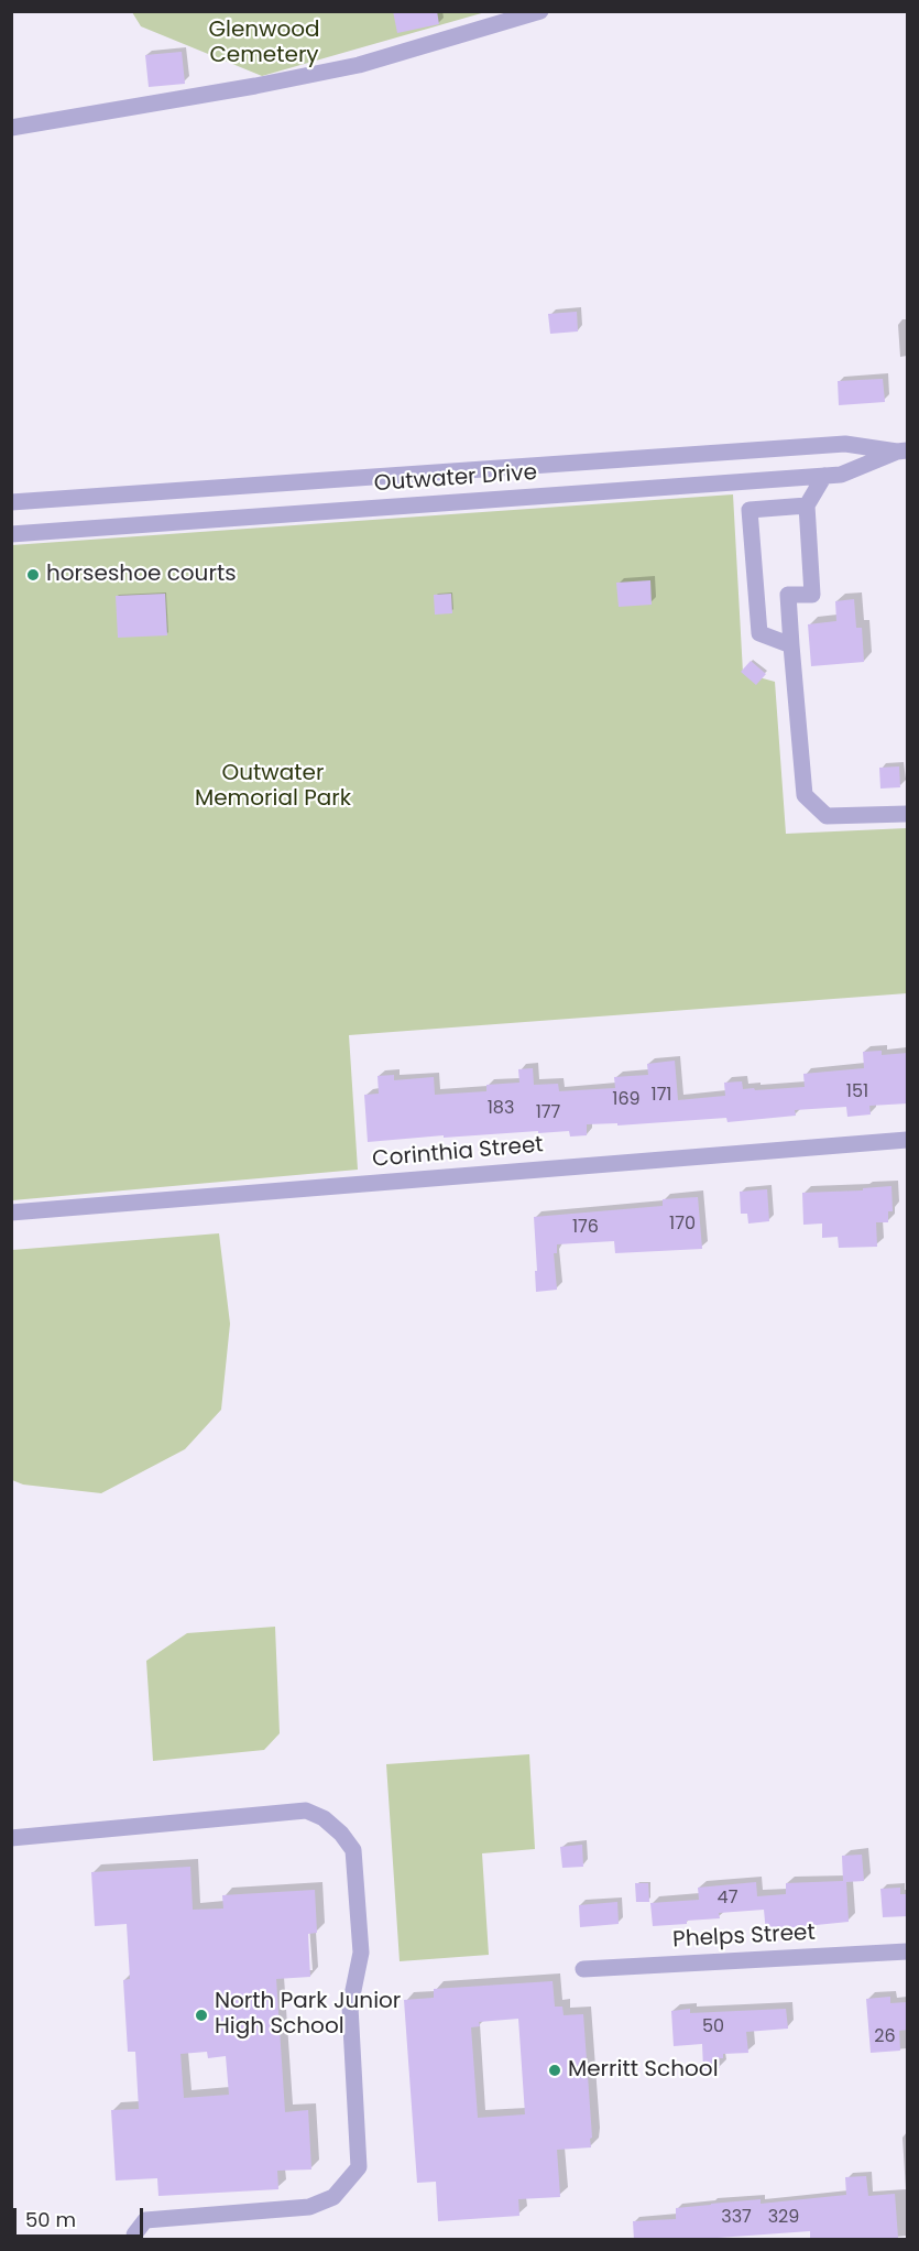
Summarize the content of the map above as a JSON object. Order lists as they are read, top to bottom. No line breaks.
{"streets":{"street":["Outwater Drive","Corinthia Street","Phelps Street"]},"parks":["Glenwood Cemetery","Outwater Memorial Park"],"places":["horseshoe courts","North Park Junior High School","Merritt School"],"house_numbers":["151","171","169","183","177","170","176","47","50","26","337","329"],"scale_bar":"50 m"}
